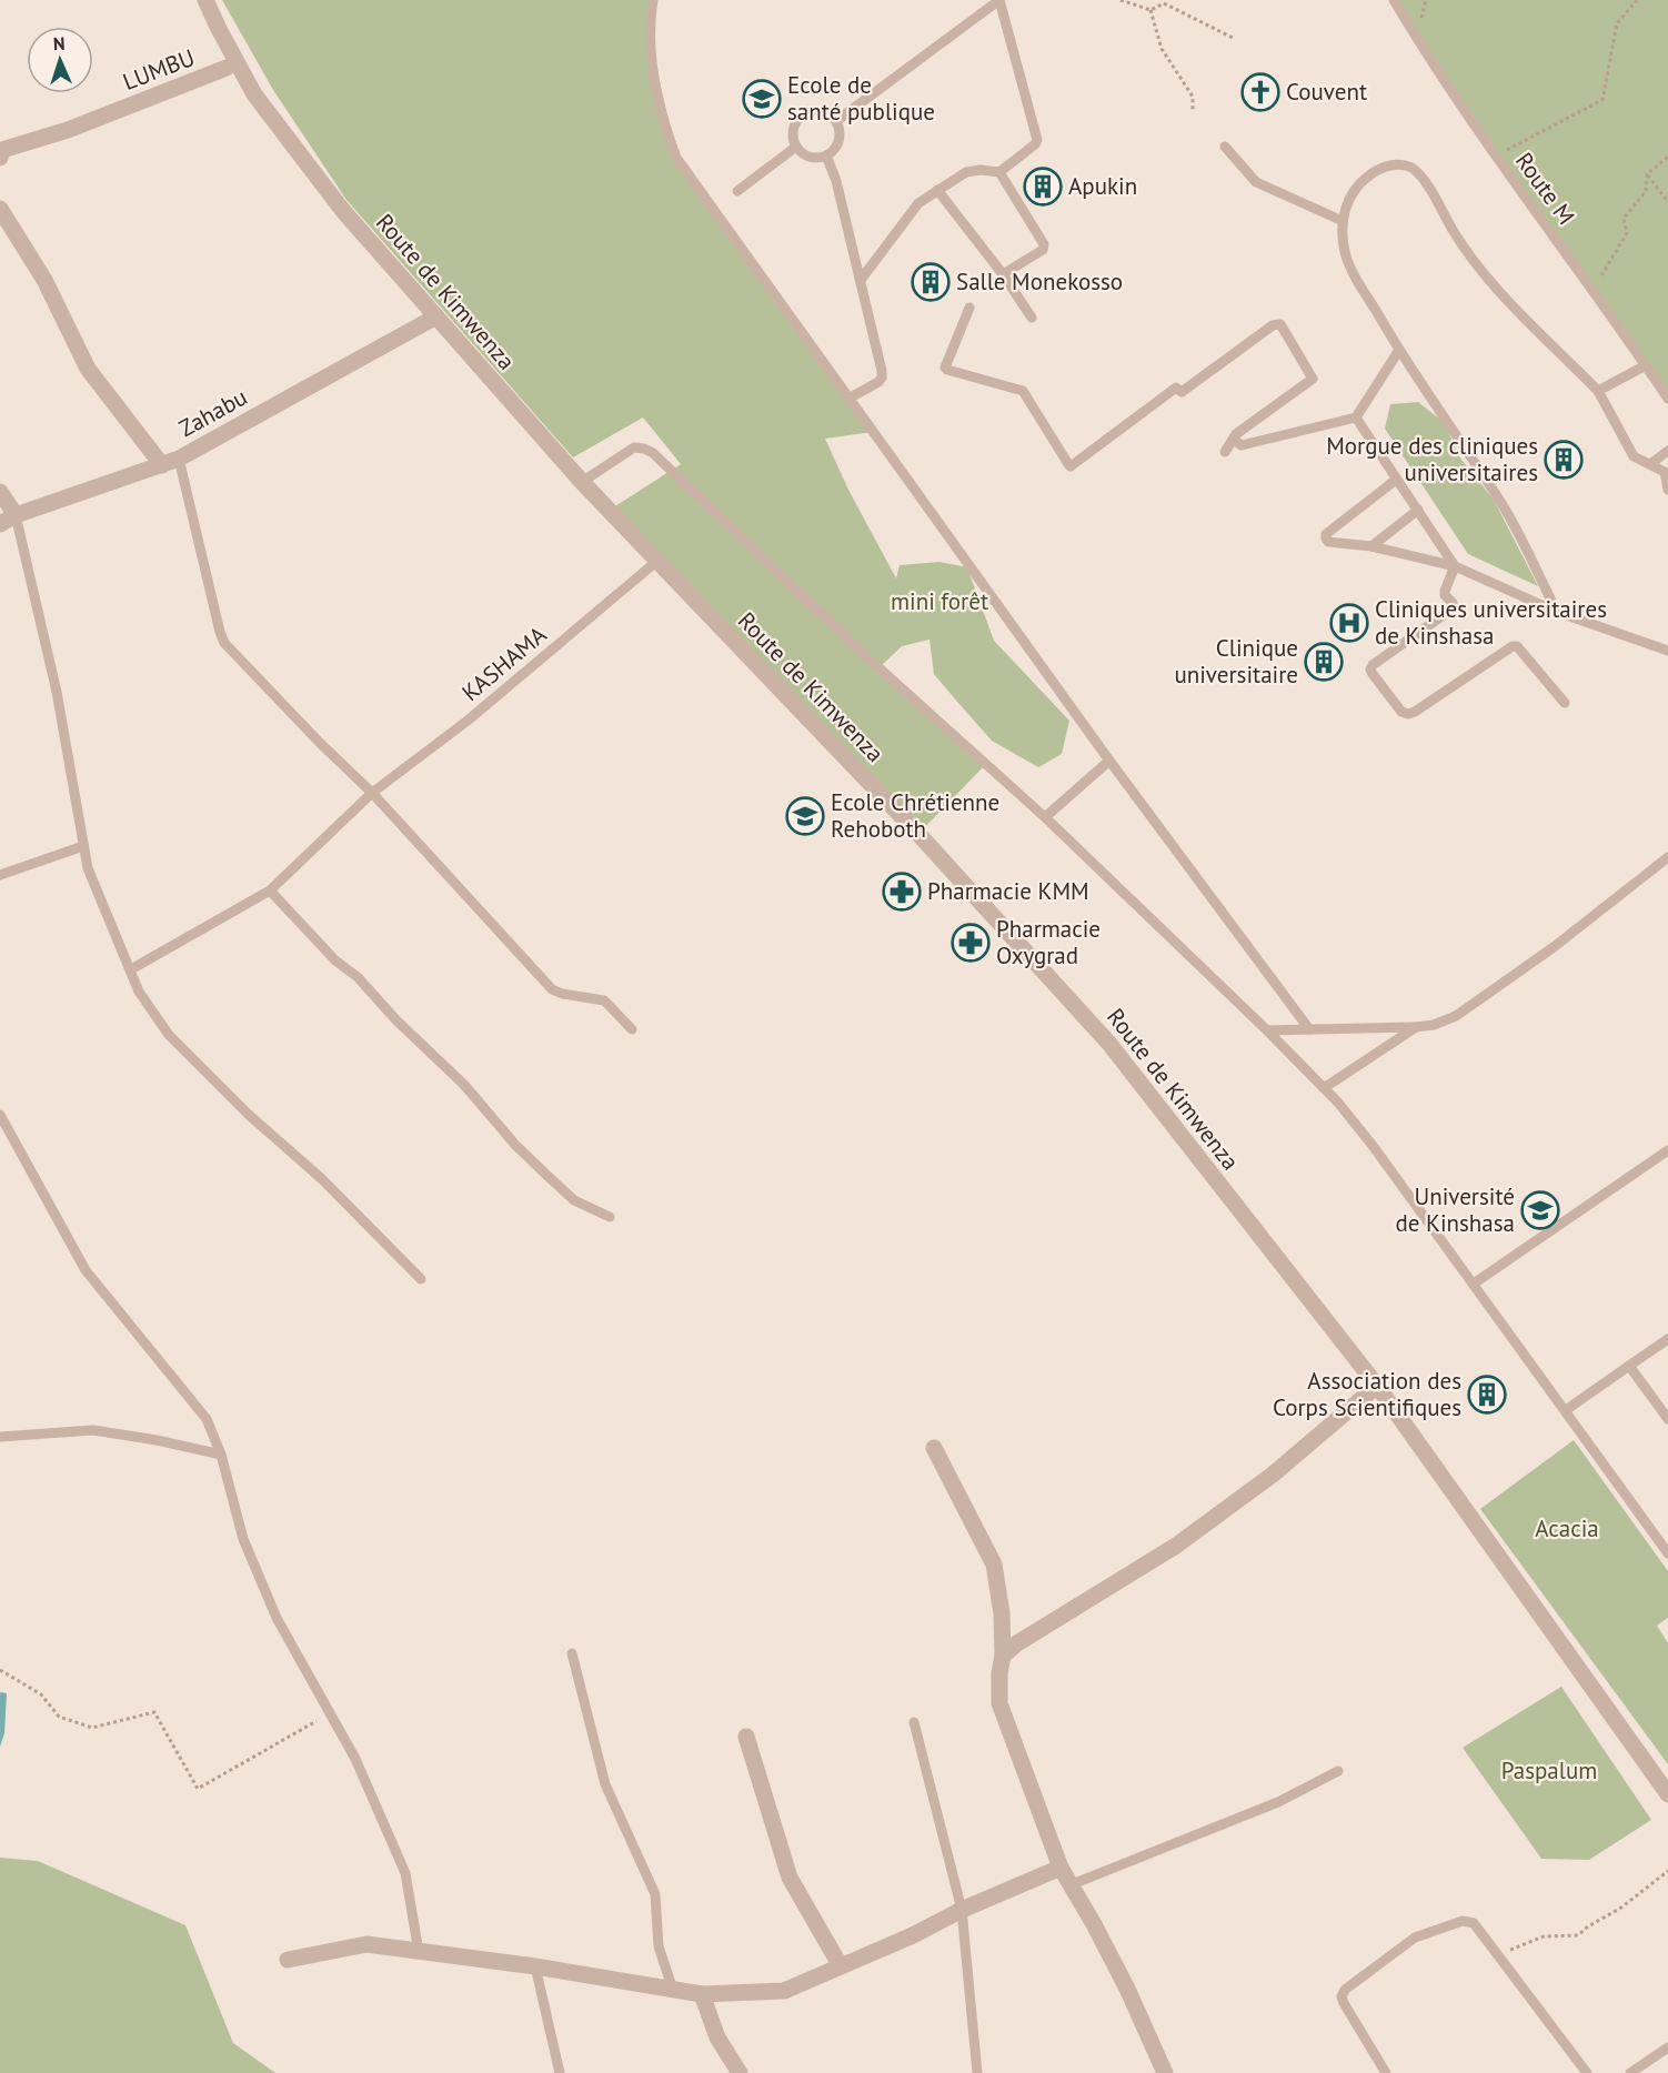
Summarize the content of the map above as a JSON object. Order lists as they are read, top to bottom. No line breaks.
{"streets":{"street":["LUMBU","Route de Kimwenza","Zahabu"],"lane":["Route M","KASHAMA"]},"crossings":[["Route de Kimwenza","Zahabu"],["Route de Kimwenza","KASHAMA"]],"parks":["mini forêt","Acacia","Paspalum"],"places":{"church":["Couvent"],"school or university":["Ecole de santé publique","Ecole Chrétienne Rehoboth","Université de Kinshasa"],"building":["Apukin","Salle Monekosso","Morgue des cliniques universitaires","Clinique universitaire","Association des Corps Scientifiques"],"hospital":["Cliniques universitaires de Kinshasa"],"pharmacy":["Pharmacie KMM","Pharmacie Oxygrad"]},"north":"top"}
